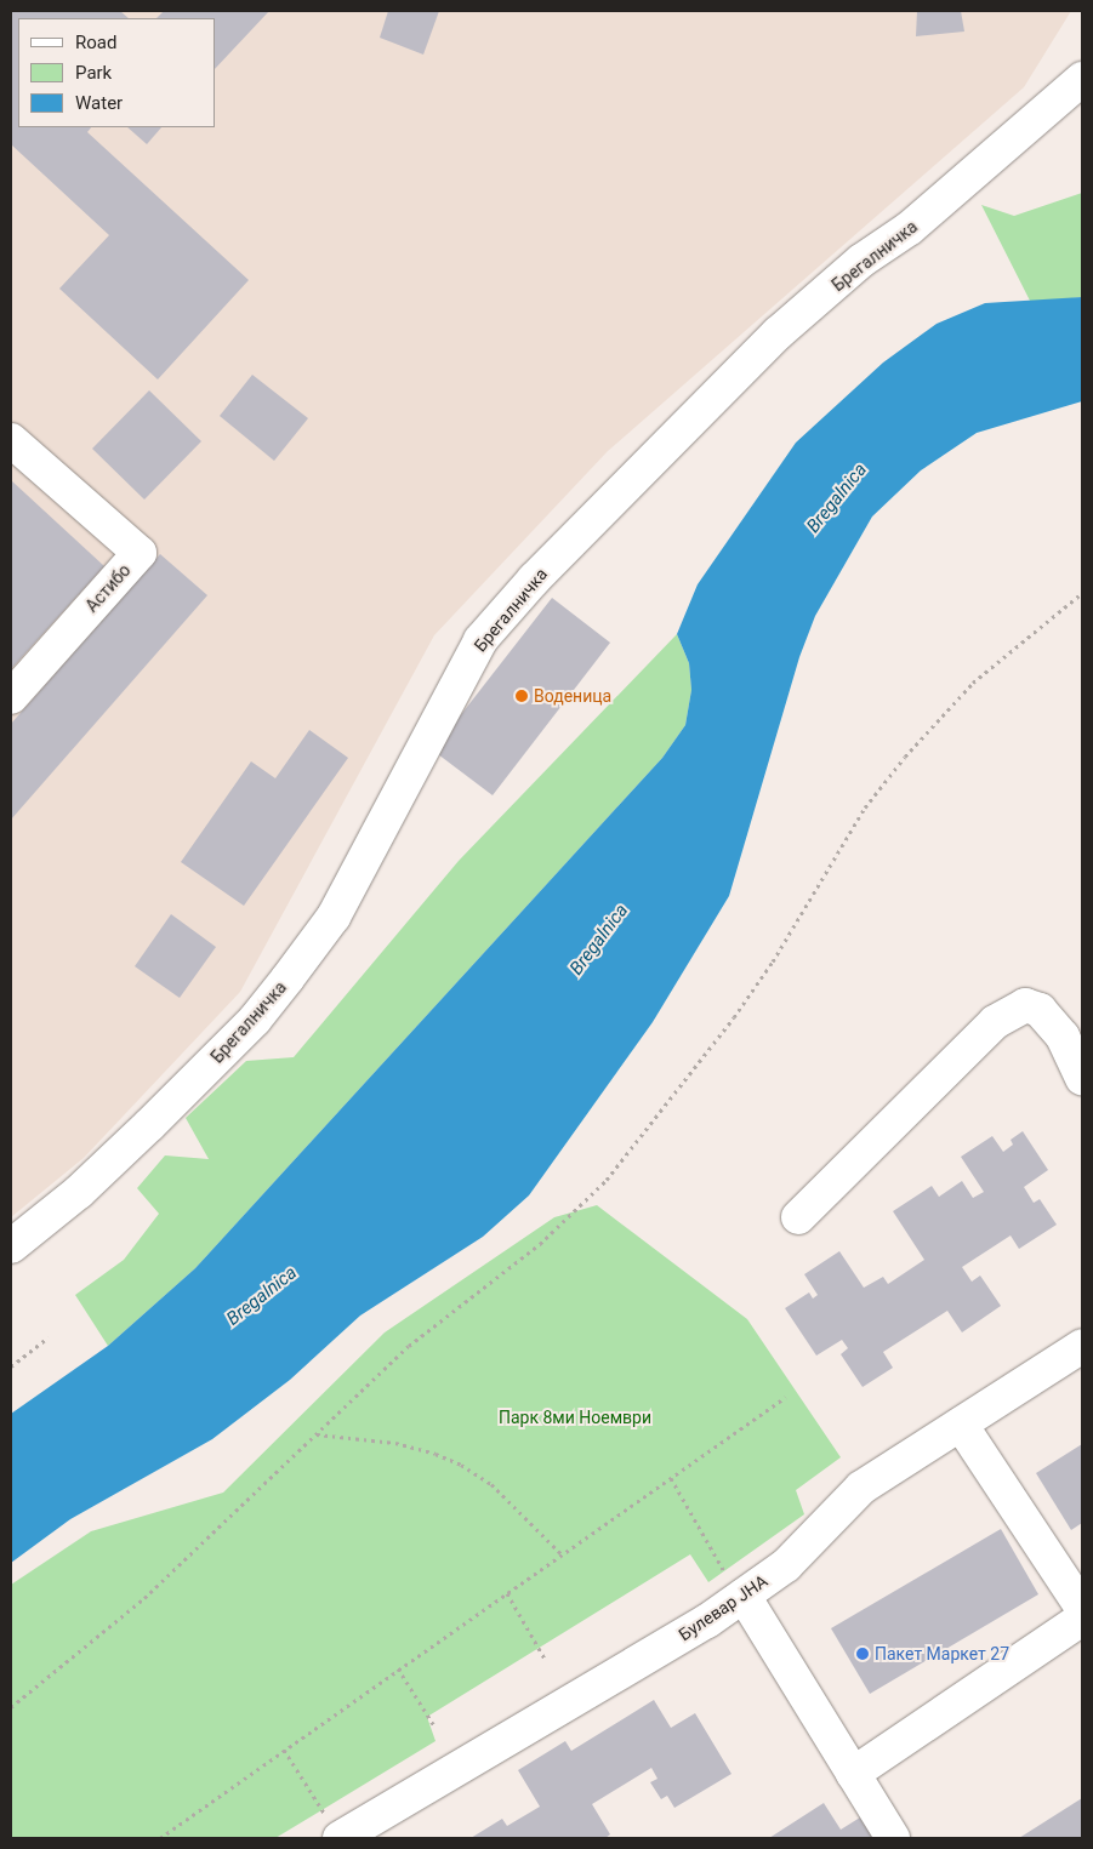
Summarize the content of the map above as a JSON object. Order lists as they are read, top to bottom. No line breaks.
{"streets":{"street":["Брегалничка","Астибо","Булевар ЈНА"]},"water":["Bregalnica"],"parks":["Парк 8ми Ноември"],"places":["Воденица","Пакет Маркет 27"],"legend":["Road","Park","Water"]}
